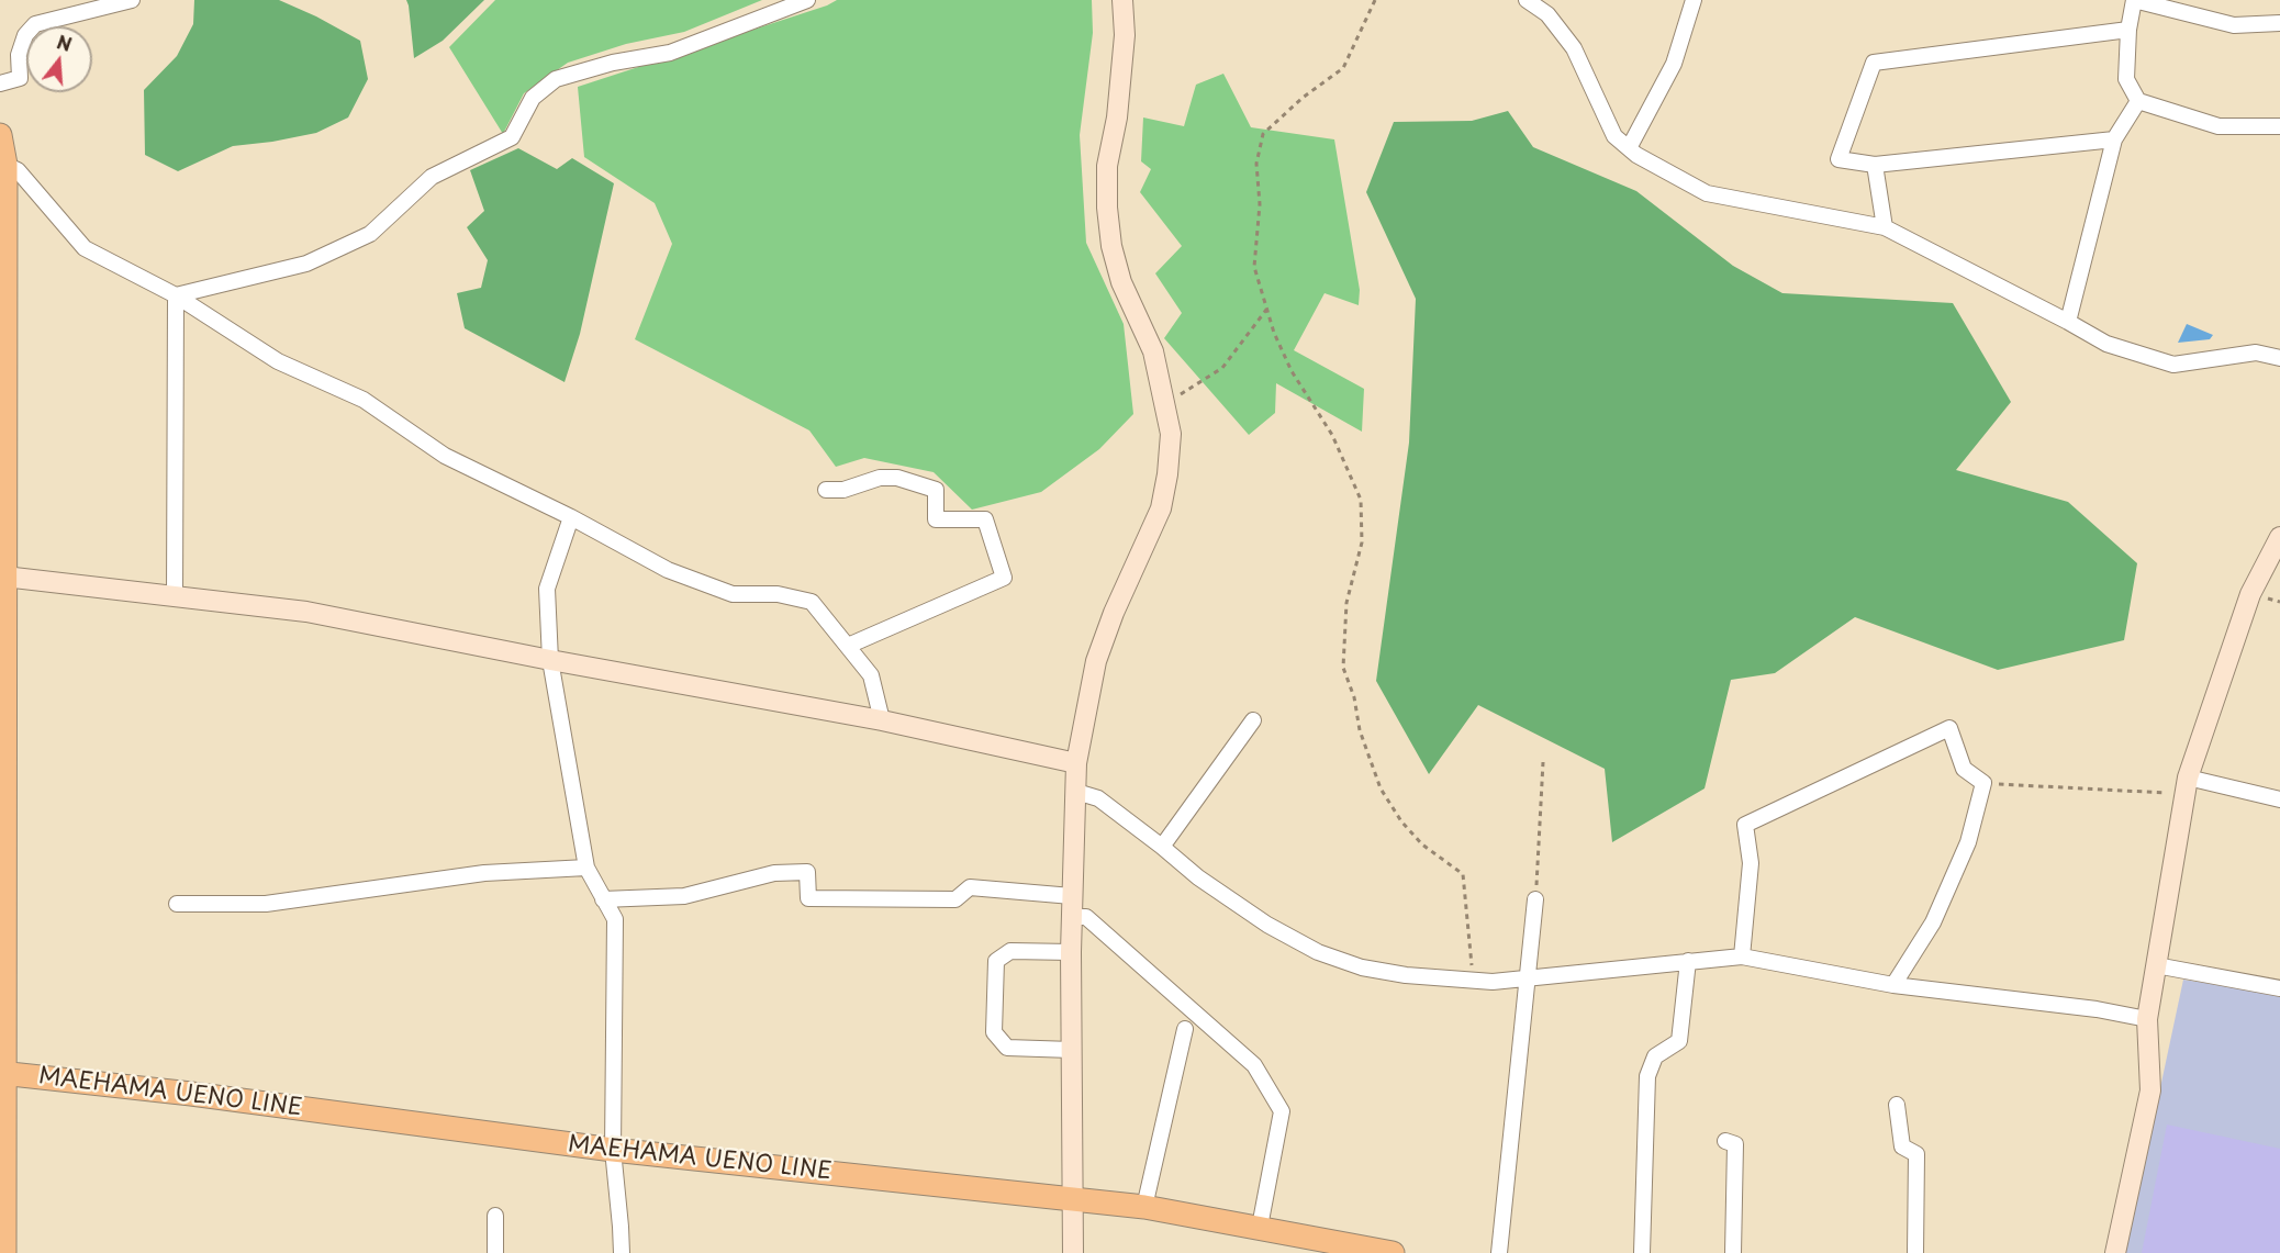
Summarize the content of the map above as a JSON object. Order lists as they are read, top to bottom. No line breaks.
{"streets":{"main road":["MAEHAMA UENO LINE"]},"north":"top"}
